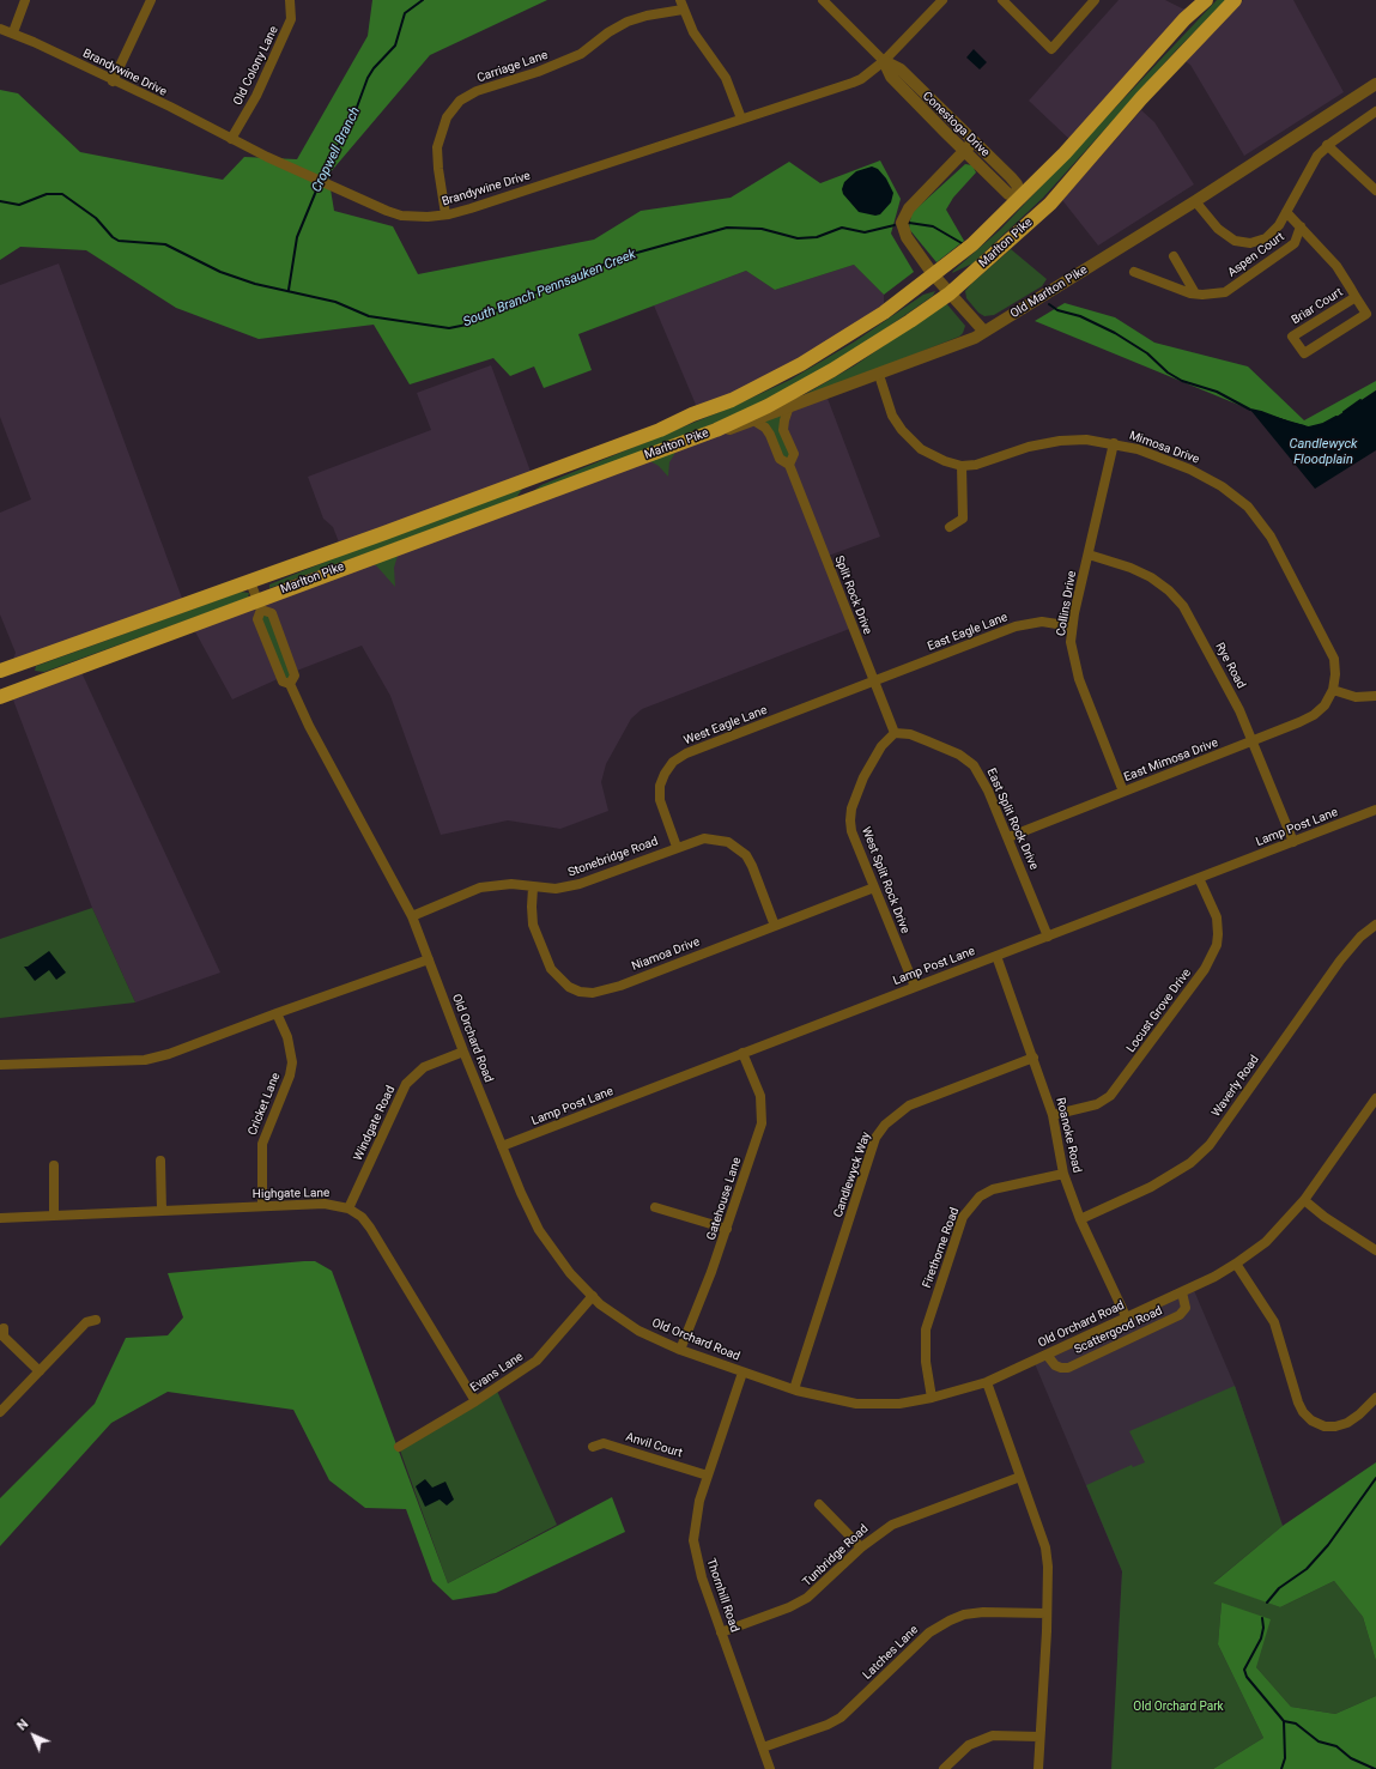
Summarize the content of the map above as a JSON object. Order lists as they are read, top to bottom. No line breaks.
{"streets":{"highway":["Marlton Pike"],"street":["Old Colony Lane","Carriage Lane","Brandywine Drive","Conestoga Drive","Aspen Court","Old Marlton Pike","Briar Court","Mimosa Drive","Split Rock Drive","Collins Drive","East Eagle Lane","Rye Road","West Eagle Lane","East Mimosa Drive","East Split Rock Drive","Lamp Post Lane","Stonebridge Road","West Split Rock Drive","Niamoa Drive","Locust Grove Drive","Old Orchard Road","Waverly Road","Cricket Lane","Windgate Road","Roanoke Road","Candlewyck Way","Highgate Lane","Gatehouse Lane","Firethorne Road","Scattergood Road","Evans Lane","Anvil Court","Tunbridge Road","Thornhill Road","Latches Lane"]},"crossings":[["Old Colony Lane","Brandywine Drive"],["Carriage Lane","Brandywine Drive"],["Brandywine Drive","Conestoga Drive"],["Conestoga Drive","Marlton Pike"],["Marlton Pike","Old Marlton Pike"],["Marlton Pike","Old Orchard Road"],["Aspen Court","Briar Court"],["Old Marlton Pike","Mimosa Drive"],["Old Marlton Pike","Split Rock Drive"],["Mimosa Drive","Collins Drive"],["Mimosa Drive","East Mimosa Drive"],["Split Rock Drive","East Eagle Lane"],["Split Rock Drive","West Eagle Lane"],["Split Rock Drive","East Split Rock Drive"],["Split Rock Drive","West Split Rock Drive"],["Collins Drive","East Eagle Lane"],["Collins Drive","Rye Road"],["Collins Drive","East Mimosa Drive"],["East Eagle Lane","West Eagle Lane"],["Rye Road","East Mimosa Drive"],["Rye Road","Lamp Post Lane"],["West Eagle Lane","Stonebridge Road"],["East Mimosa Drive","East Split Rock Drive"],["East Split Rock Drive","Lamp Post Lane"],["East Split Rock Drive","West Split Rock Drive"],["Lamp Post Lane","West Split Rock Drive"],["Lamp Post Lane","Locust Grove Drive"],["Lamp Post Lane","Old Orchard Road"],["Lamp Post Lane","Roanoke Road"],["Lamp Post Lane","Gatehouse Lane"],["Stonebridge Road","Niamoa Drive"],["Stonebridge Road","Old Orchard Road"],["West Split Rock Drive","Niamoa Drive"],["Locust Grove Drive","Roanoke Road"],["Old Orchard Road","Windgate Road"],["Old Orchard Road","Roanoke Road"],["Old Orchard Road","Candlewyck Way"],["Old Orchard Road","Gatehouse Lane"],["Old Orchard Road","Firethorne Road"],["Old Orchard Road","Scattergood Road"],["Old Orchard Road","Evans Lane"],["Old Orchard Road","Thornhill Road"],["Waverly Road","Roanoke Road"],["Cricket Lane","Highgate Lane"],["Windgate Road","Highgate Lane"],["Roanoke Road","Candlewyck Way"],["Roanoke Road","Firethorne Road"],["Anvil Court","Thornhill Road"],["Tunbridge Road","Thornhill Road"],["Thornhill Road","Latches Lane"]],"water":["Cropwell Branch","South Branch Pennsauken Creek","Candlewyck Floodplain"],"parks":["Old Orchard Park"],"north":"top left"}
